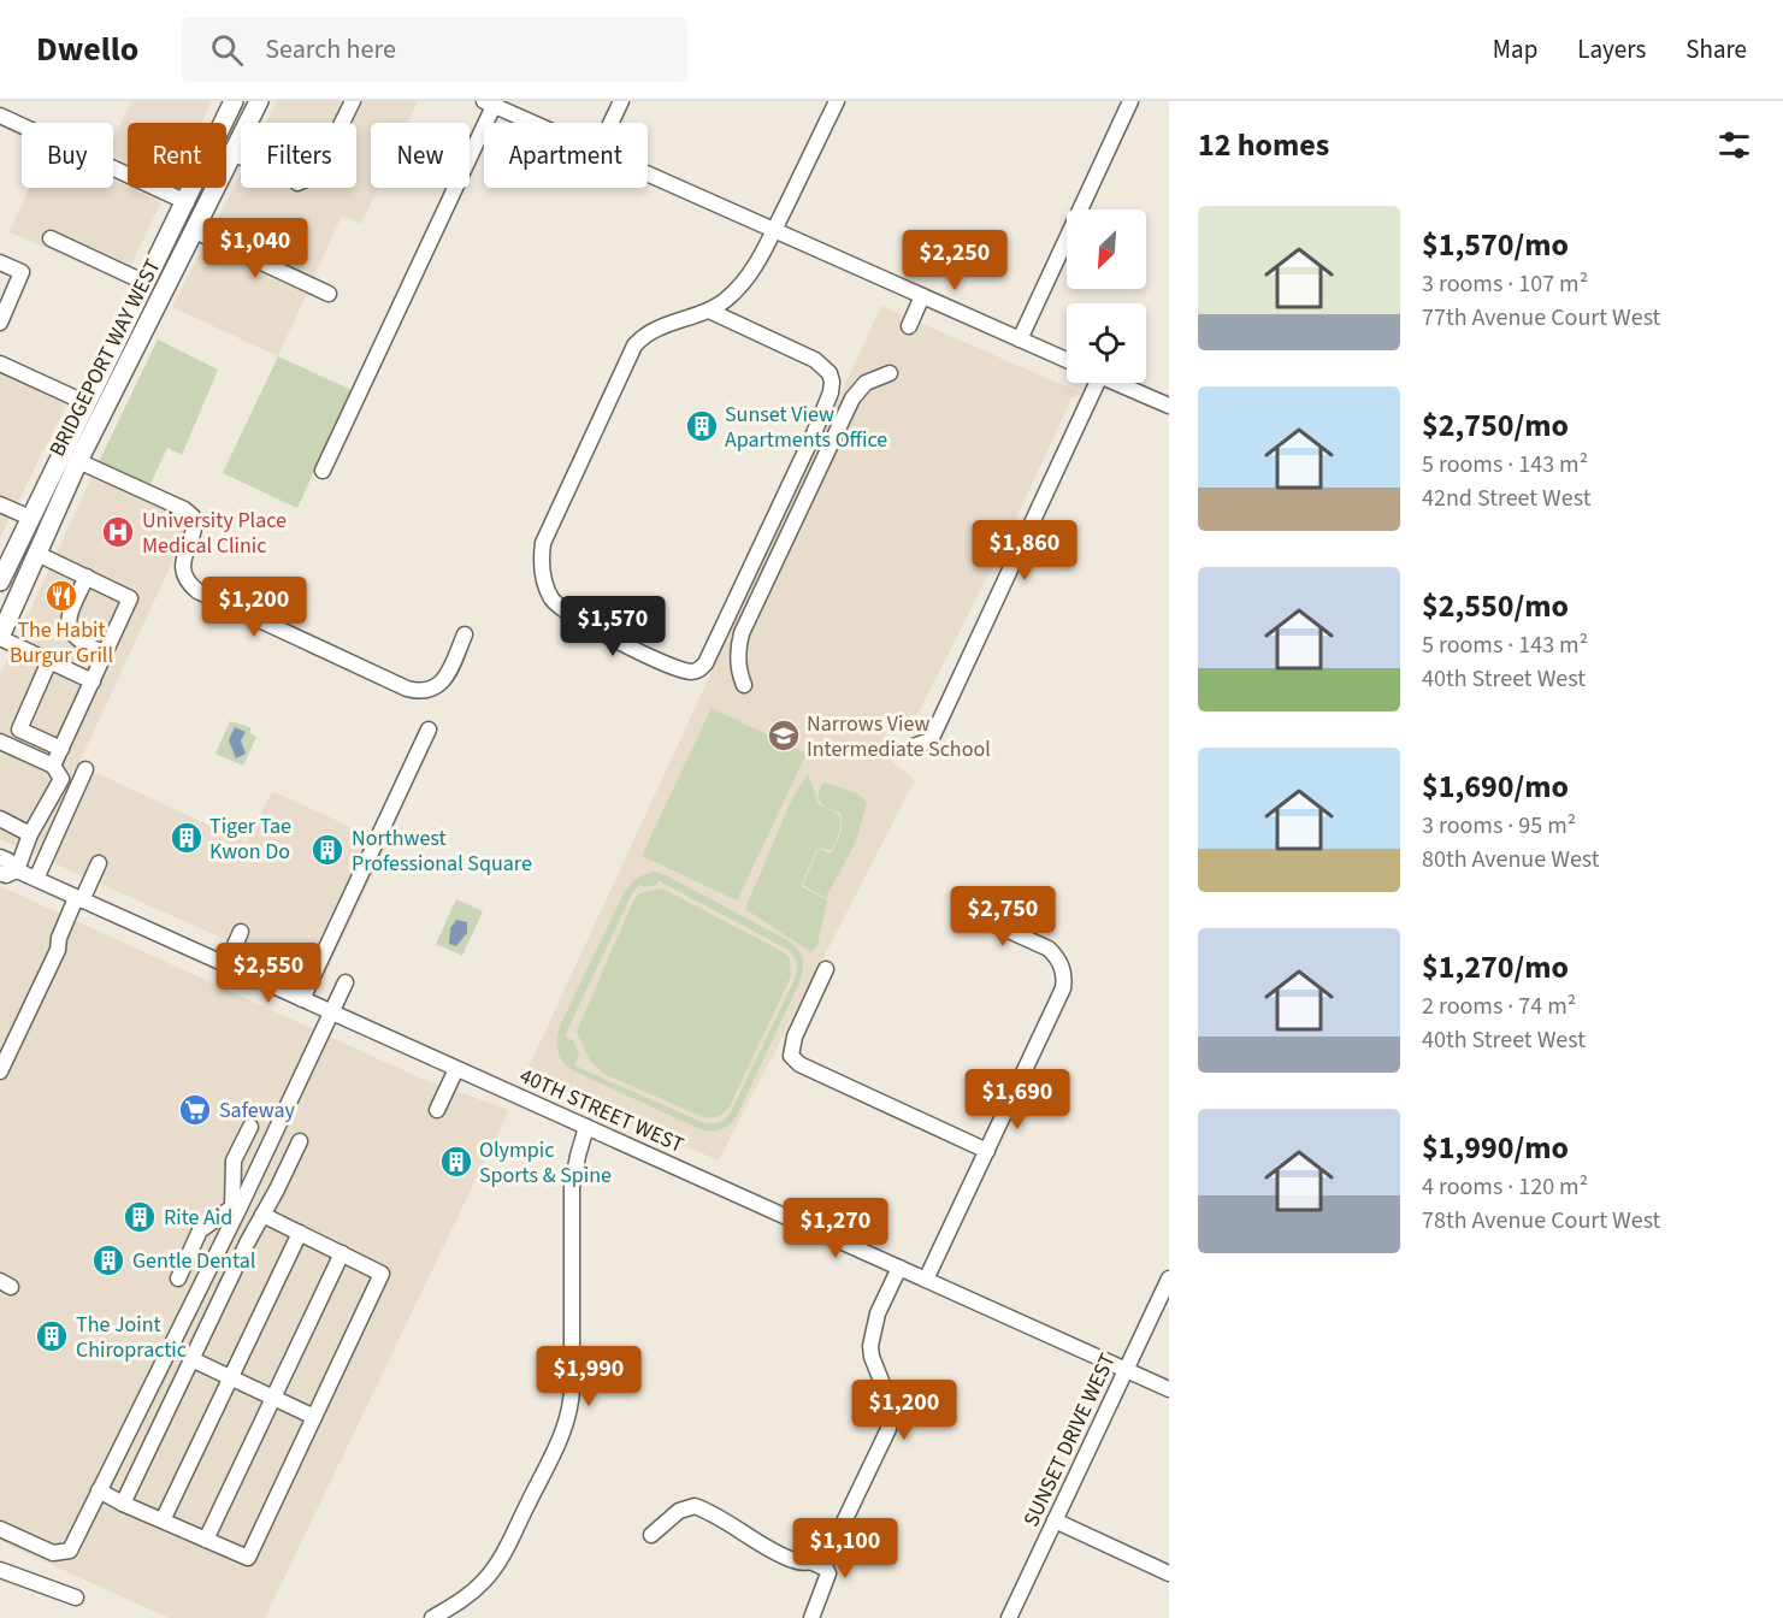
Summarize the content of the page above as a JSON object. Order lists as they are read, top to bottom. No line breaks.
{"streets":{"main road":["BRIDGEPORT WAY WEST"],"street":["40TH STREET WEST","SUNSET DRIVE WEST"]},"crossings":[["40TH STREET WEST","SUNSET DRIVE WEST"]],"places":{"building":["Sunset View Apartments Office","Tiger Tae Kwon Do","Northwest Professional Square","Olympic Sports & Spine","Rite Aid","Gentle Dental","The Joint Chiropractic"],"hospital":["University Place Medical Clinic"],"restaurant":["The Habit Burgur Grill"],"school or university":["Narrows View Intermediate School"],"supermarket":["Safeway"]},"north":"bottom left","page":{"header":"Dwello","search":"Search here","nav":["Map","Layers","Share"],"heading":"12 homes","chip":["Buy","Rent","Filters","New","Apartment"],"list":[{"name":"$1,570/mo","note":"3 rooms · 107 m² · 77th Avenue Court West"},{"name":"$2,750/mo","note":"5 rooms · 143 m² · 42nd Street West"},{"name":"$2,550/mo","note":"5 rooms · 143 m² · 40th Street West"},{"name":"$1,690/mo","note":"3 rooms · 95 m² · 80th Avenue West"},{"name":"$1,270/mo","note":"2 rooms · 74 m² · 40th Street West"},{"name":"$1,990/mo","note":"4 rooms · 120 m² · 78th Avenue Court West"}],"price":["$1,040","$2,250","$1,860","$1,200","$1,570","$2,750","$2,550","$1,690","$1,270","$1,990","$1,200","$1,100"]}}
